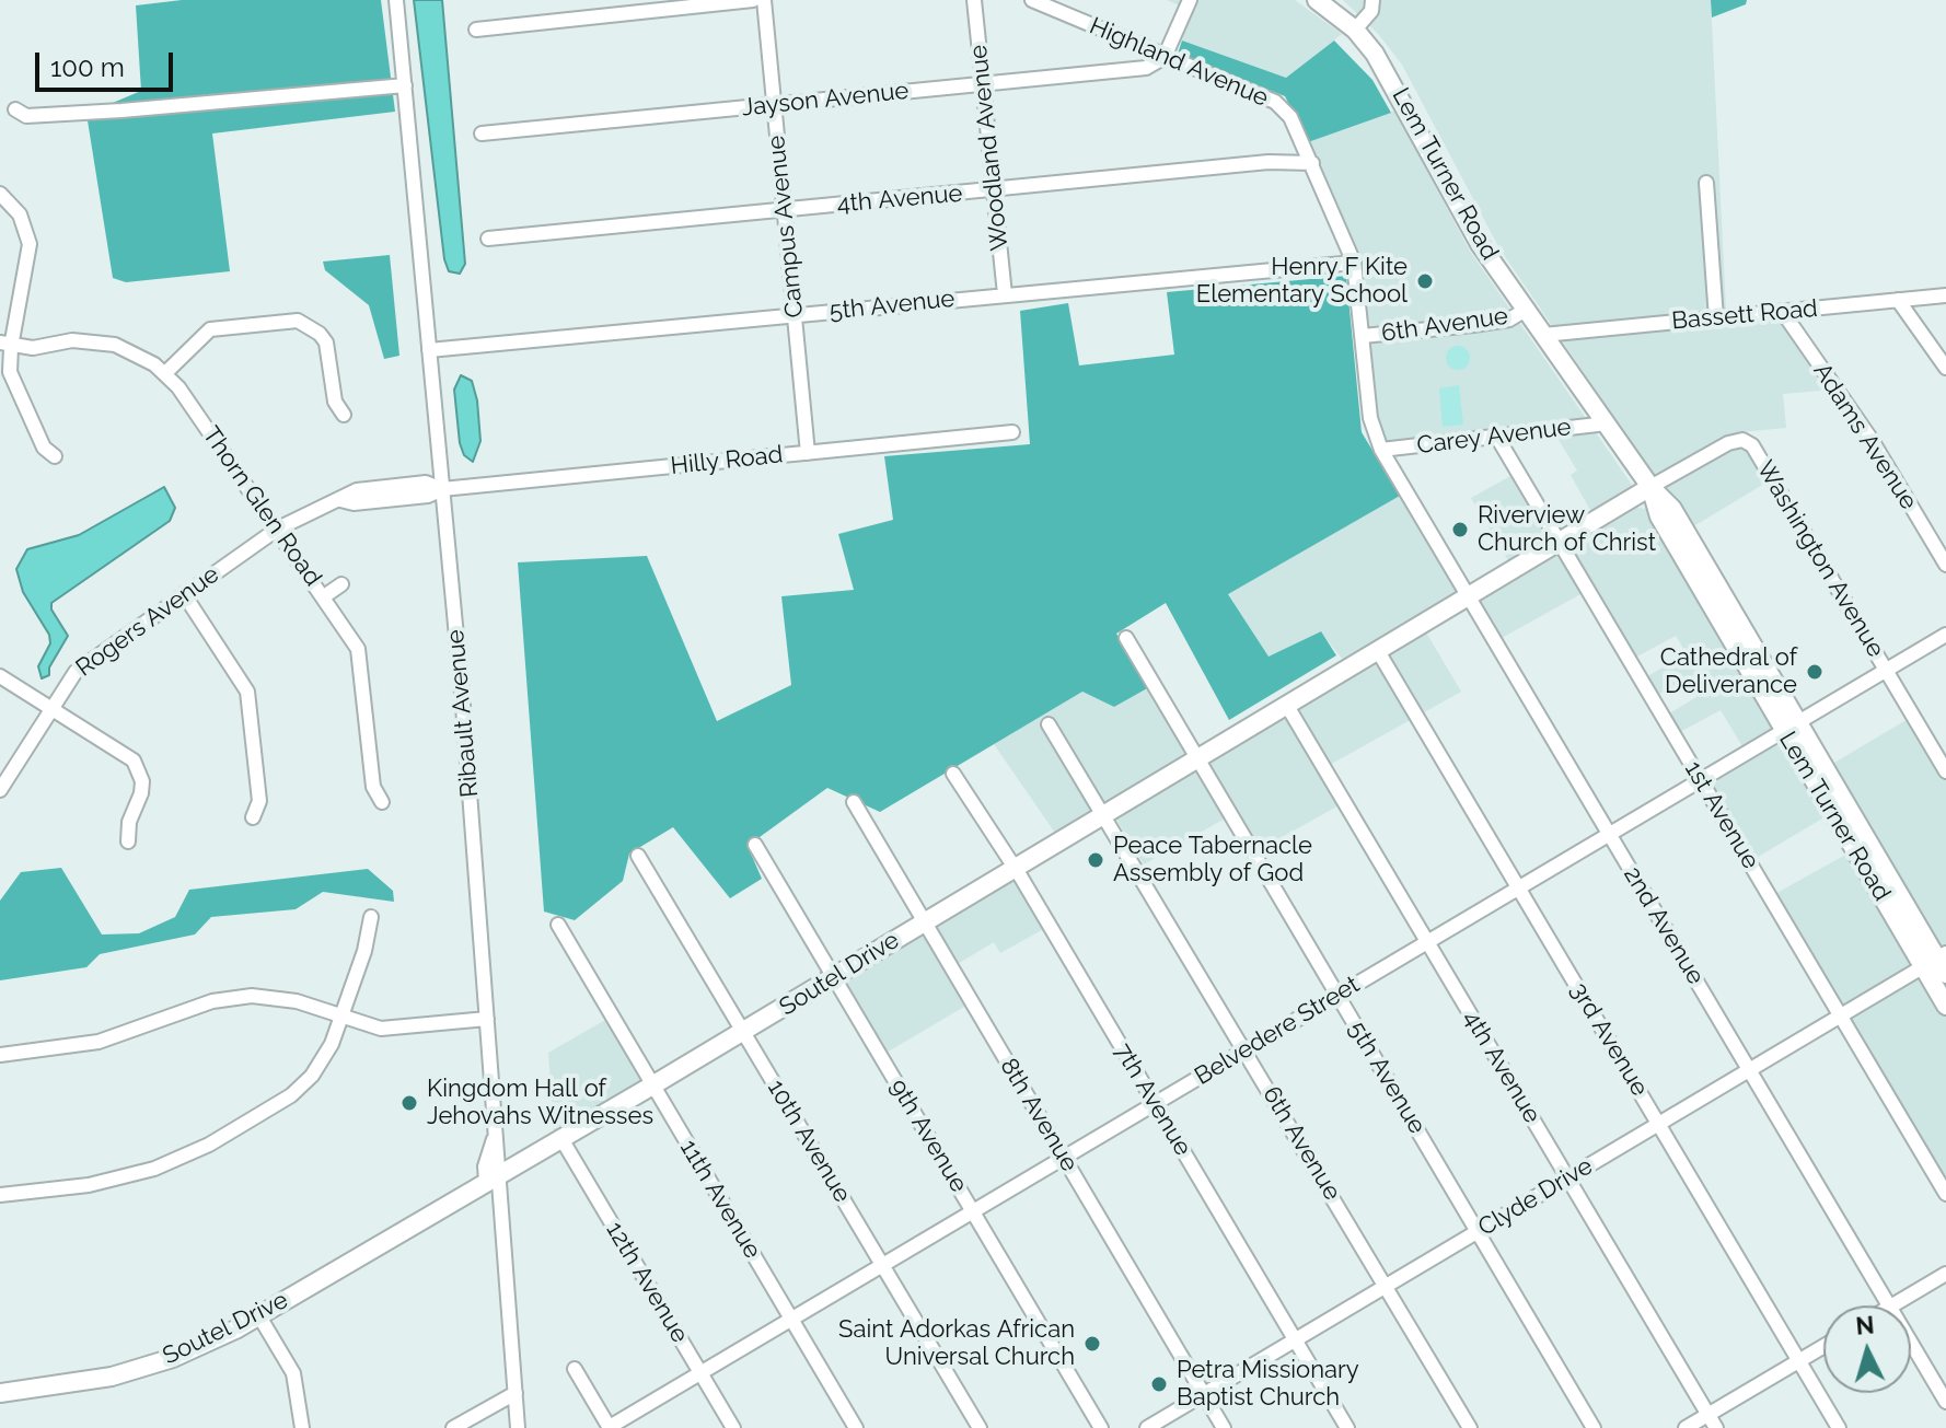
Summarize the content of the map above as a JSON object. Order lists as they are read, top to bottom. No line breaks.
{"streets":{"main road":["Lem Turner Road","Soutel Drive"],"street":["Highland Avenue","Jayson Avenue","Woodland Avenue","4th Avenue","Campus Avenue","5th Avenue","Bassett Road","6th Avenue","Carey Avenue","Adams Avenue","Hilly Road","Thorn Glen Road","Washington Avenue","Rogers Avenue","Ribault Avenue","1st Avenue","2nd Avenue","Belvedere Street","3rd Avenue","7th Avenue","8th Avenue","9th Avenue","10th Avenue","Clyde Drive","11th Avenue","12th Avenue"]},"crossings":[["Highland Avenue","Jayson Avenue"],["Highland Avenue","4th Avenue"],["Highland Avenue","5th Avenue"],["Highland Avenue","6th Avenue"],["Highland Avenue","Carey Avenue"],["Highland Avenue","2nd Avenue"],["Jayson Avenue","Woodland Avenue"],["Jayson Avenue","Campus Avenue"],["Woodland Avenue","4th Avenue"],["Woodland Avenue","5th Avenue"],["Lem Turner Road","Bassett Road"],["Lem Turner Road","6th Avenue"],["Lem Turner Road","Carey Avenue"],["Lem Turner Road","Washington Avenue"],["Lem Turner Road","Soutel Drive"],["Lem Turner Road","Belvedere Street"],["Lem Turner Road","Clyde Drive"],["4th Avenue","Campus Avenue"],["4th Avenue","Soutel Drive"],["4th Avenue","Belvedere Street"],["4th Avenue","Clyde Drive"],["Campus Avenue","5th Avenue"],["Campus Avenue","Hilly Road"],["5th Avenue","Ribault Avenue"],["5th Avenue","Soutel Drive"],["5th Avenue","Belvedere Street"],["5th Avenue","Clyde Drive"],["Bassett Road","Adams Avenue"],["6th Avenue","Soutel Drive"],["6th Avenue","Belvedere Street"],["6th Avenue","Clyde Drive"],["Carey Avenue","1st Avenue"],["Carey Avenue","2nd Avenue"],["Hilly Road","Rogers Avenue"],["Hilly Road","Ribault Avenue"],["Thorn Glen Road","Rogers Avenue"],["Washington Avenue","Soutel Drive"],["Washington Avenue","Belvedere Street"],["Rogers Avenue","Ribault Avenue"],["Ribault Avenue","Soutel Drive"],["1st Avenue","Soutel Drive"],["1st Avenue","Belvedere Street"],["1st Avenue","Clyde Drive"],["2nd Avenue","Soutel Drive"],["2nd Avenue","Belvedere Street"],["2nd Avenue","Clyde Drive"],["Soutel Drive","3rd Avenue"],["Soutel Drive","7th Avenue"],["Soutel Drive","8th Avenue"],["Soutel Drive","9th Avenue"],["Soutel Drive","10th Avenue"],["Soutel Drive","11th Avenue"],["Soutel Drive","12th Avenue"],["Belvedere Street","3rd Avenue"],["Belvedere Street","7th Avenue"],["Belvedere Street","8th Avenue"],["Belvedere Street","9th Avenue"],["Belvedere Street","10th Avenue"],["Belvedere Street","11th Avenue"],["Belvedere Street","12th Avenue"],["3rd Avenue","Clyde Drive"],["7th Avenue","Clyde Drive"],["8th Avenue","Clyde Drive"]],"places":["Henry F Kite Elementary School","Riverview Church of Christ","Cathedral of Deliverance","Peace Tabernacle Assembly of God","Kingdom Hall of Jehovahs Witnesses","Saint Adorkas African Universal Church","Petra Missionary Baptist Church"],"scale_bar":"100 m","north":"top"}
